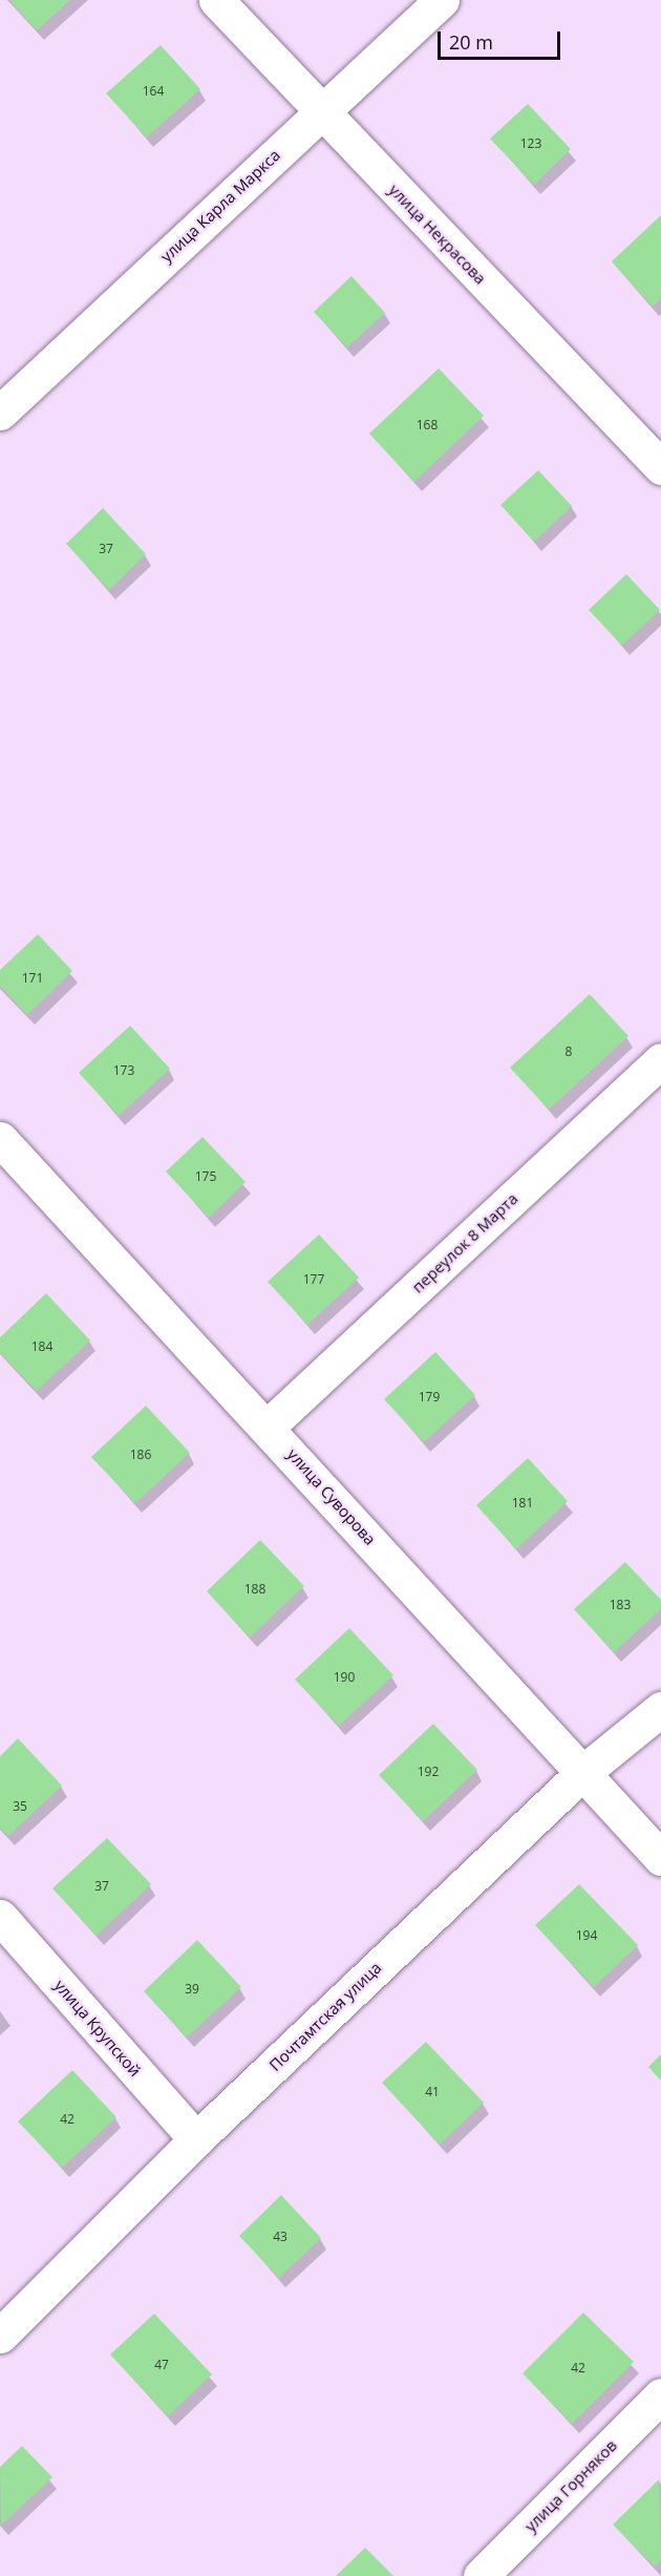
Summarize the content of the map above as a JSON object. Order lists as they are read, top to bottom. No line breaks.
{"streets":{"street":["улица Карла Маркса","улица Некрасова","переулок 8 Марта","улица Суворова","Почтамтская улица","улица Крупской","улица Горняков"]},"crossings":[["улица Карла Маркса","улица Некрасова"],["переулок 8 Марта","улица Суворова"],["улица Суворова","Почтамтская улица"],["Почтамтская улица","улица Крупской"]],"house_numbers":["164","123","168","37","171","8","173","175","177","184","179","186","181","188","183","190","192","35","37","194","39","41","42","43","47","42"],"scale_bar":"20 m"}
